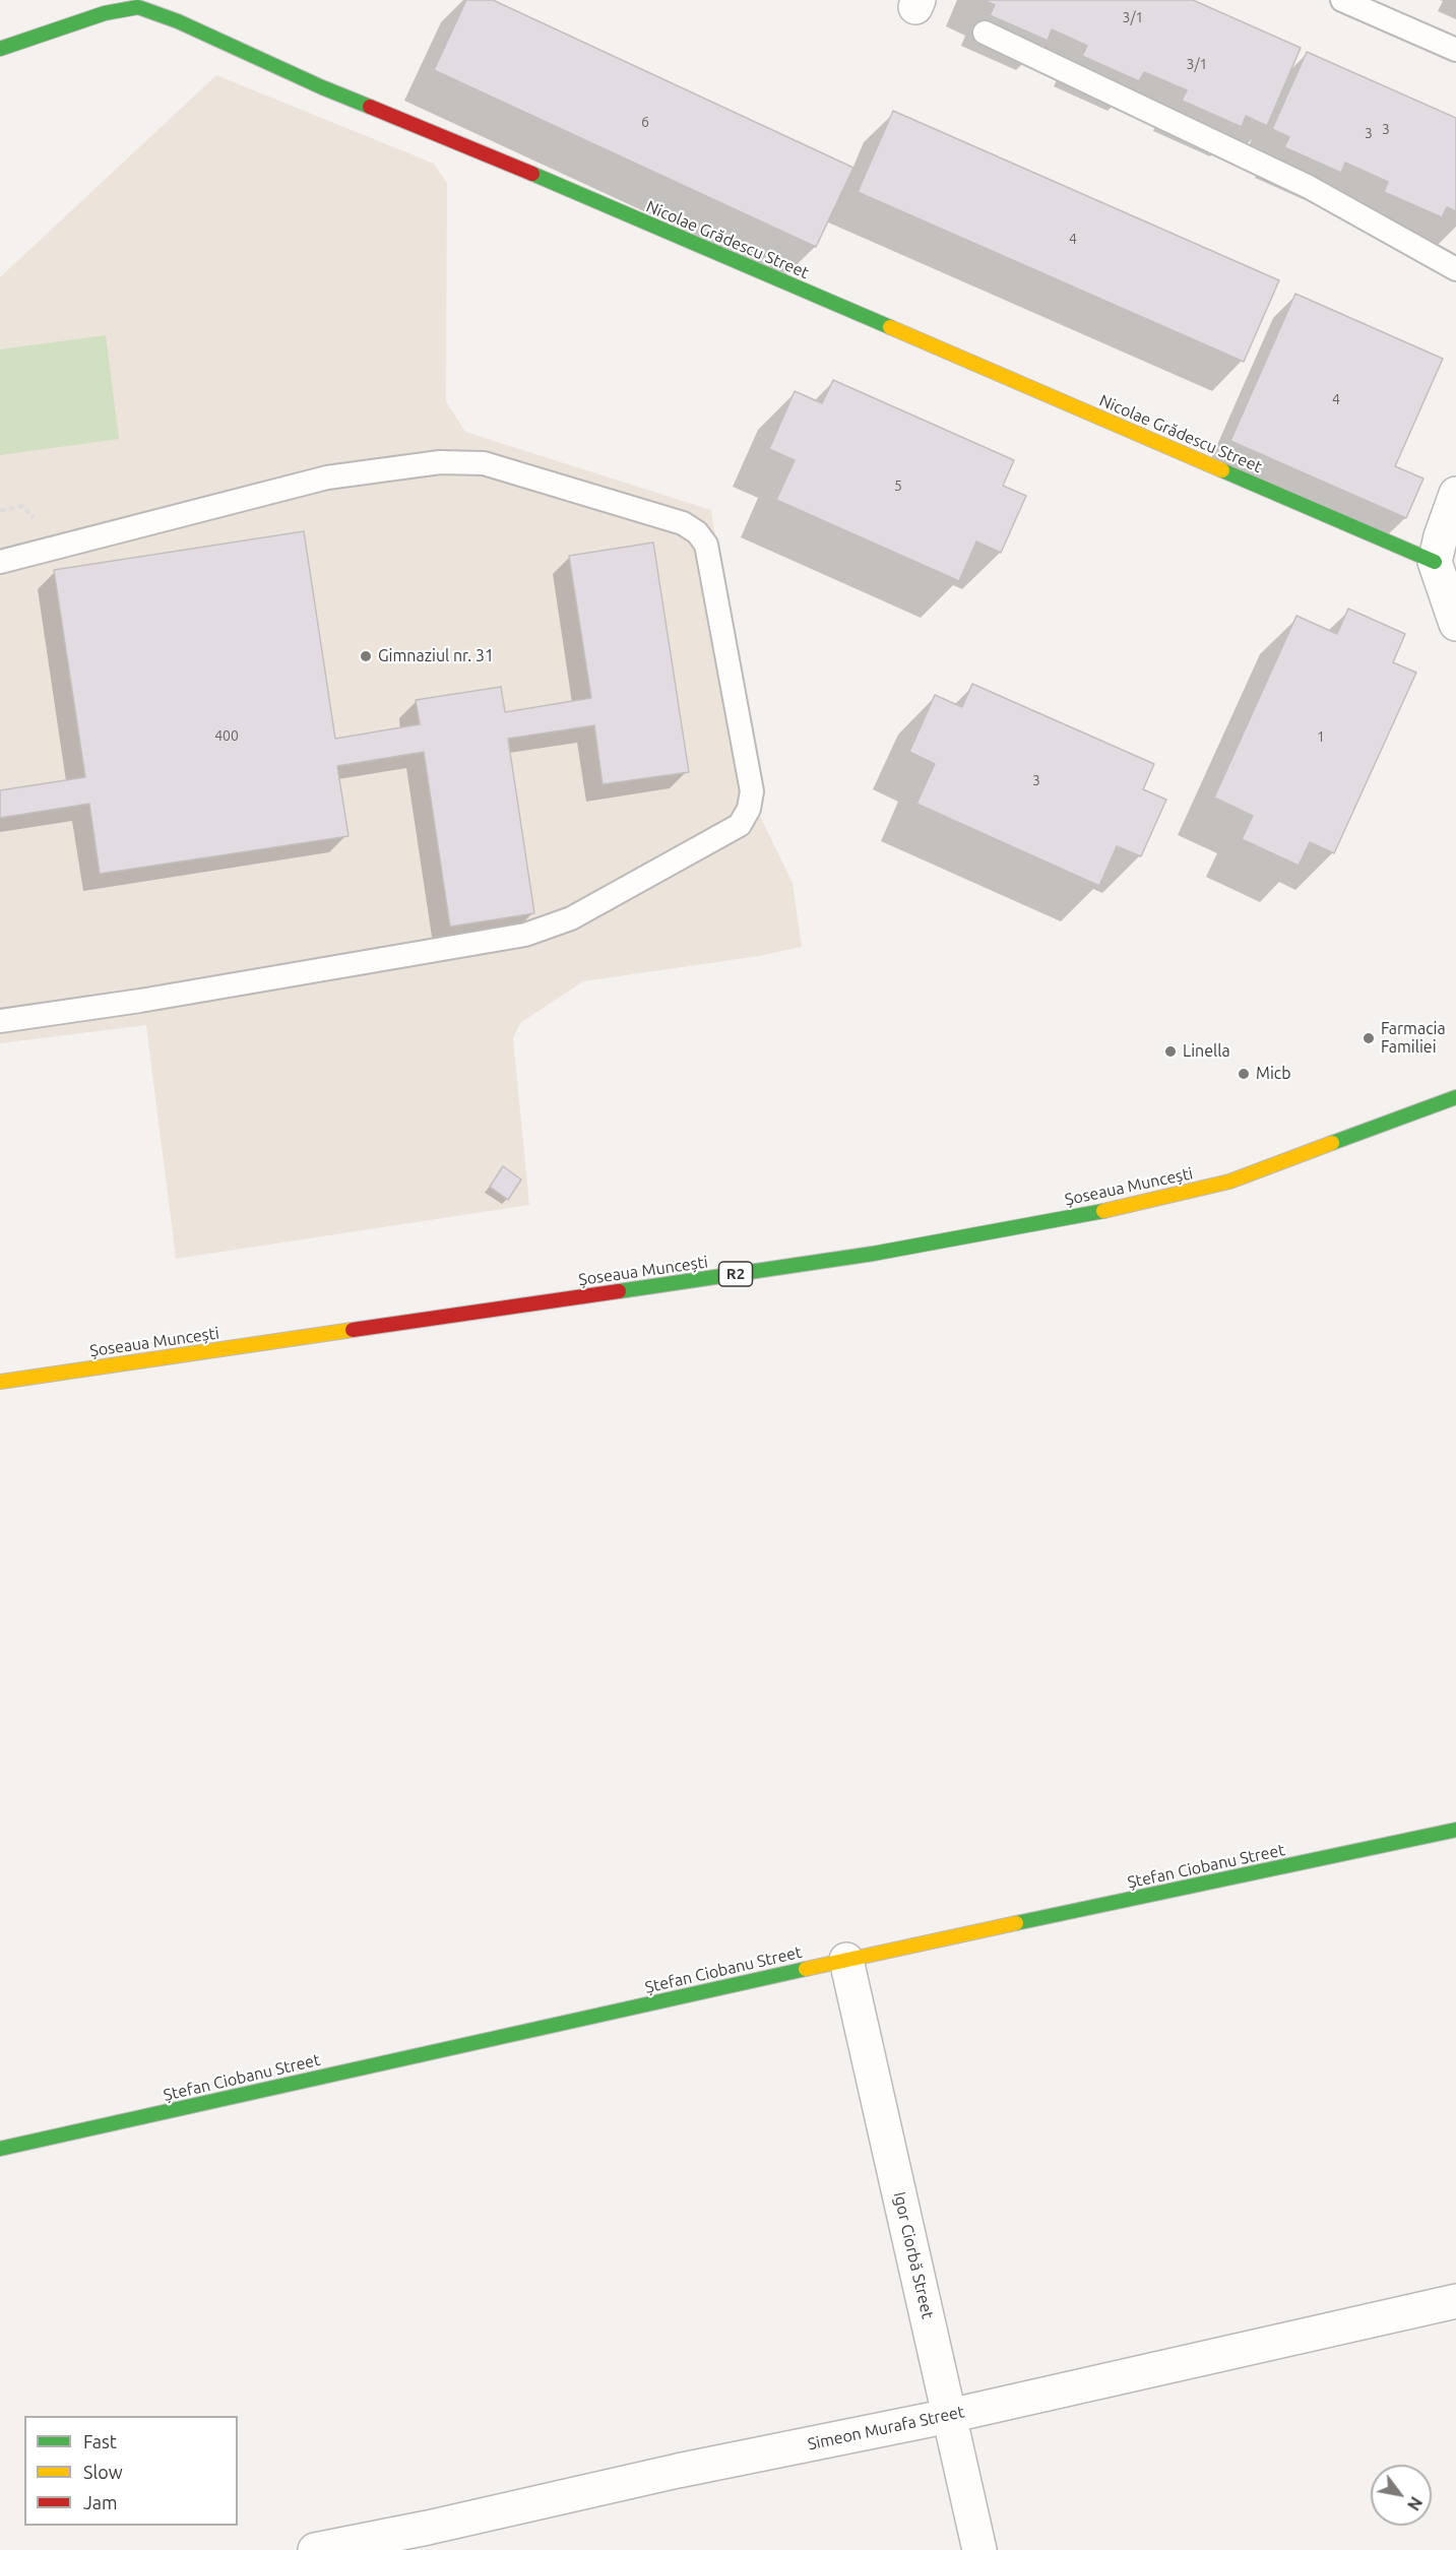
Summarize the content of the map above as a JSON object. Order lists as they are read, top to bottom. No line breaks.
{"streets":{"street":["Nicolae Grădescu Street","Șoseaua Muncești","R2","Ștefan Ciobanu Street","Igor Ciorbă Street","Simeon Murafa Street"]},"crossings":[["Ștefan Ciobanu Street","Igor Ciorbă Street"],["Igor Ciorbă Street","Simeon Murafa Street"]],"places":["Gimnaziul nr. 31","Farmacia Familiei","Linella","Micb"],"house_numbers":["3/1","3/1","6","3","3","4","4","5","400","1","3"],"legend":["Fast","Slow","Jam"],"north":"bottom right"}
